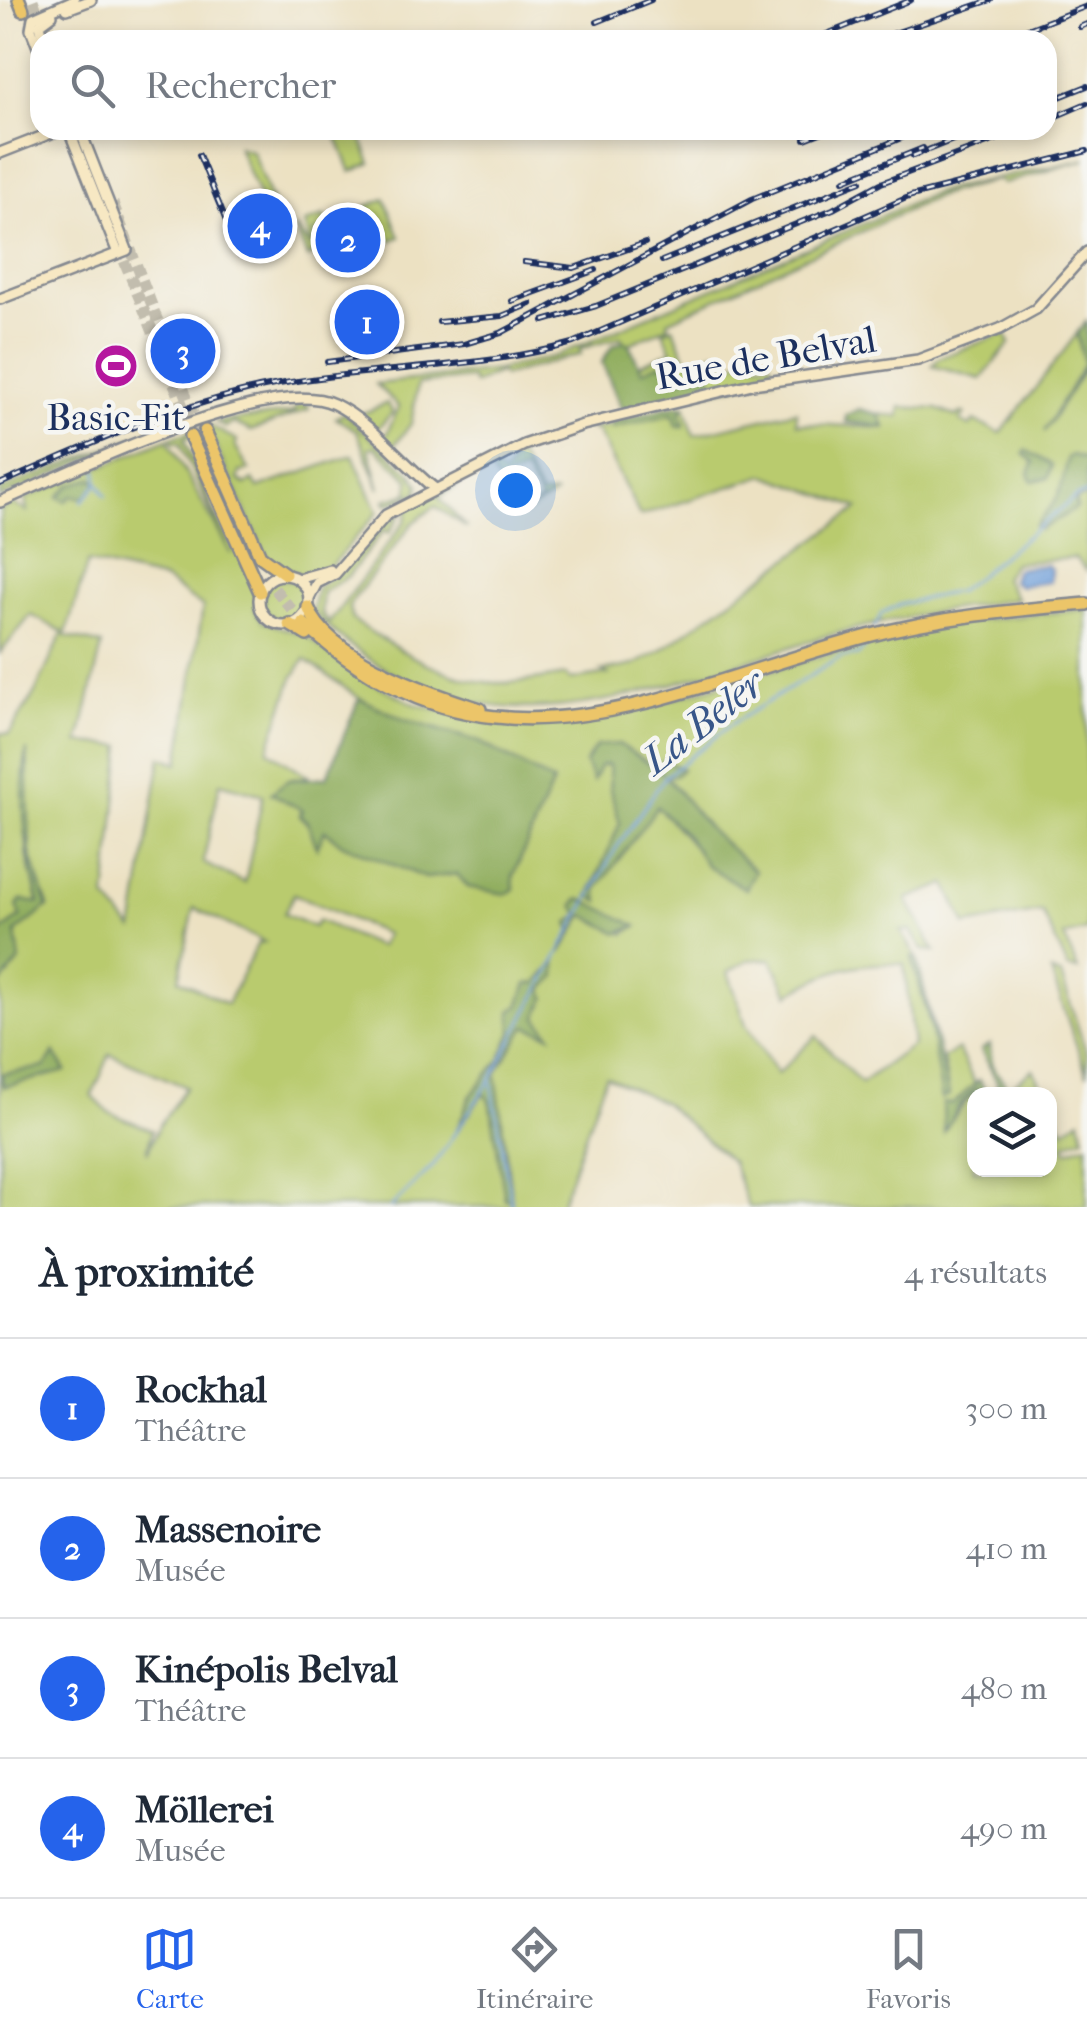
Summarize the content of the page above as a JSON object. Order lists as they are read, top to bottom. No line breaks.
{"streets":{"main road":["Rue de Belval"]},"water":["La Beler"],"places":{"sports":["Basic-Fit"]},"page":{"search":"Rechercher","pins":["4","2","1","3"],"heading":["À proximité","4 résultats"],"list":[{"mark":"1","name":"Rockhal","note":"Théâtre","value":"300 m"},{"mark":"2","name":"Massenoire","note":"Musée","value":"410 m"},{"mark":"3","name":"Kinépolis Belval","note":"Théâtre","value":"480 m"},{"mark":"4","name":"Möllerei","note":"Musée","value":"490 m"}],"nav":["Carte","Itinéraire","Favoris"]}}
